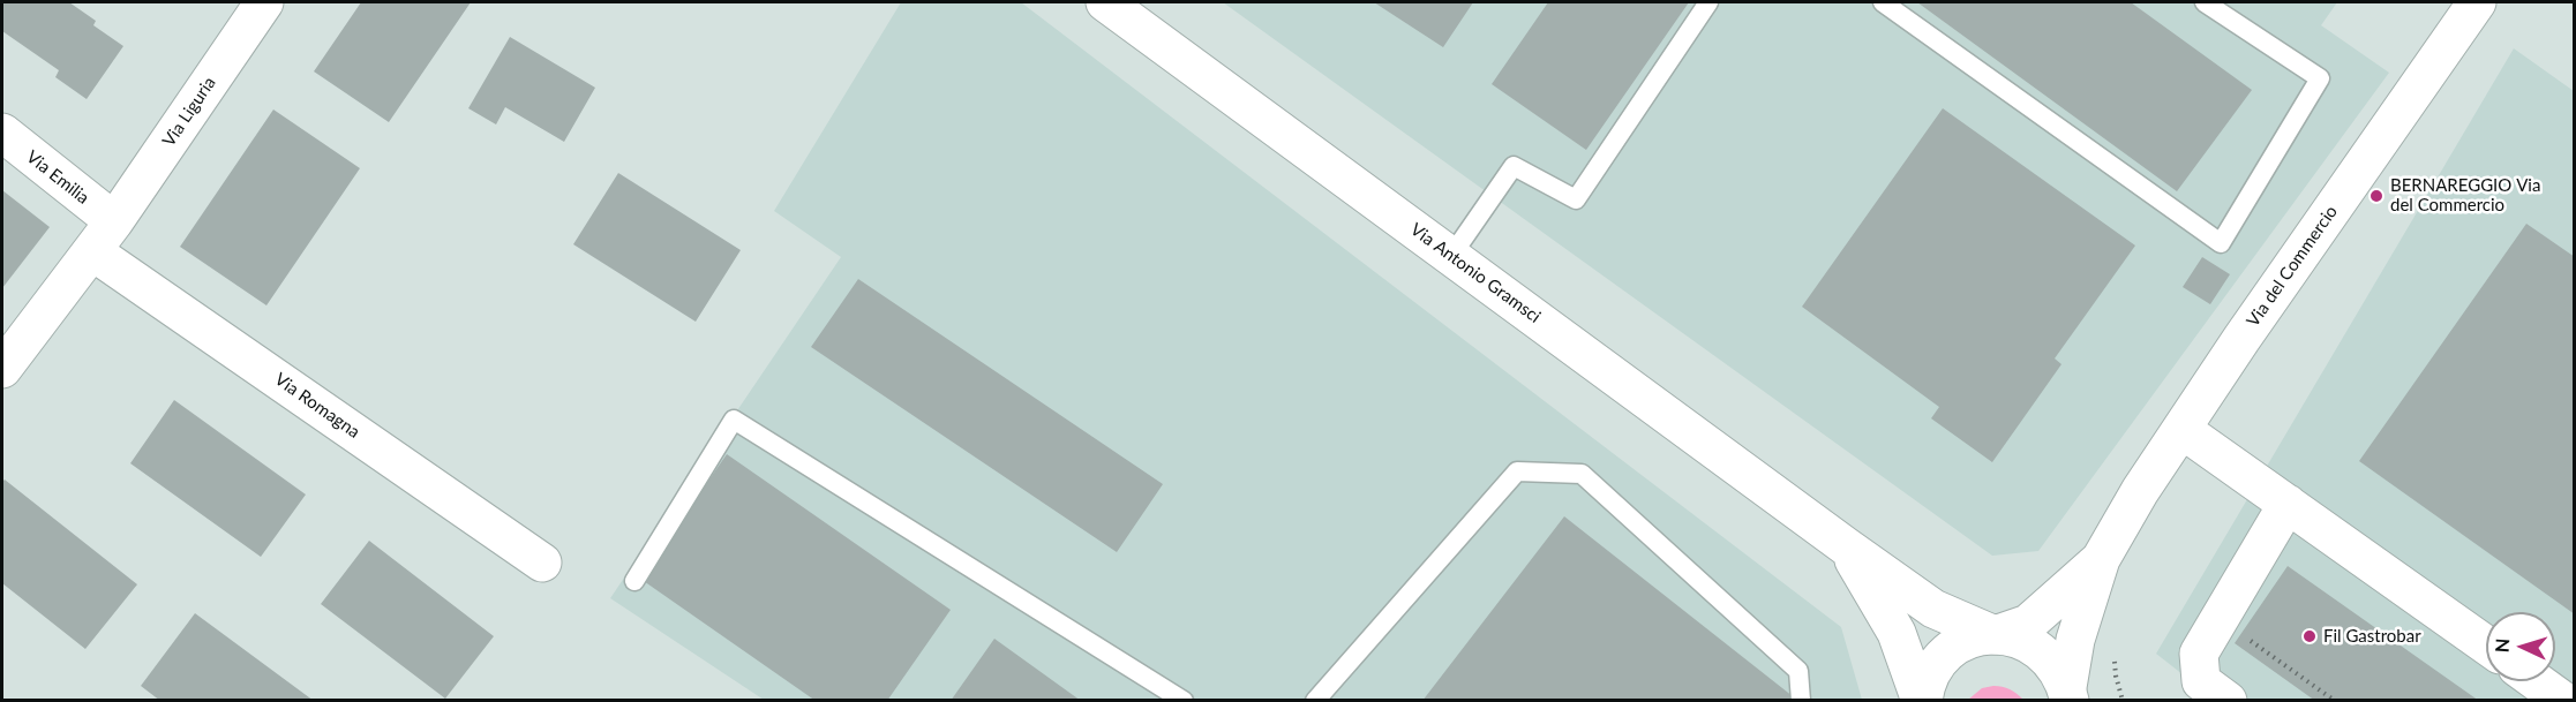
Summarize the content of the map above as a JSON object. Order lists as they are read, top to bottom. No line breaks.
{"streets":{"street":["Via Liguria","Via Emilia","Via del Commercio","Via Antonio Gramsci","Via Romagna"]},"crossings":[["Via Liguria","Via Emilia"],["Via Liguria","Via Romagna"],["Via Emilia","Via Romagna"],["Via del Commercio","Via Antonio Gramsci"]],"places":["BERNAREGGIO Via del Commercio","Fil Gastrobar"],"north":"left"}
